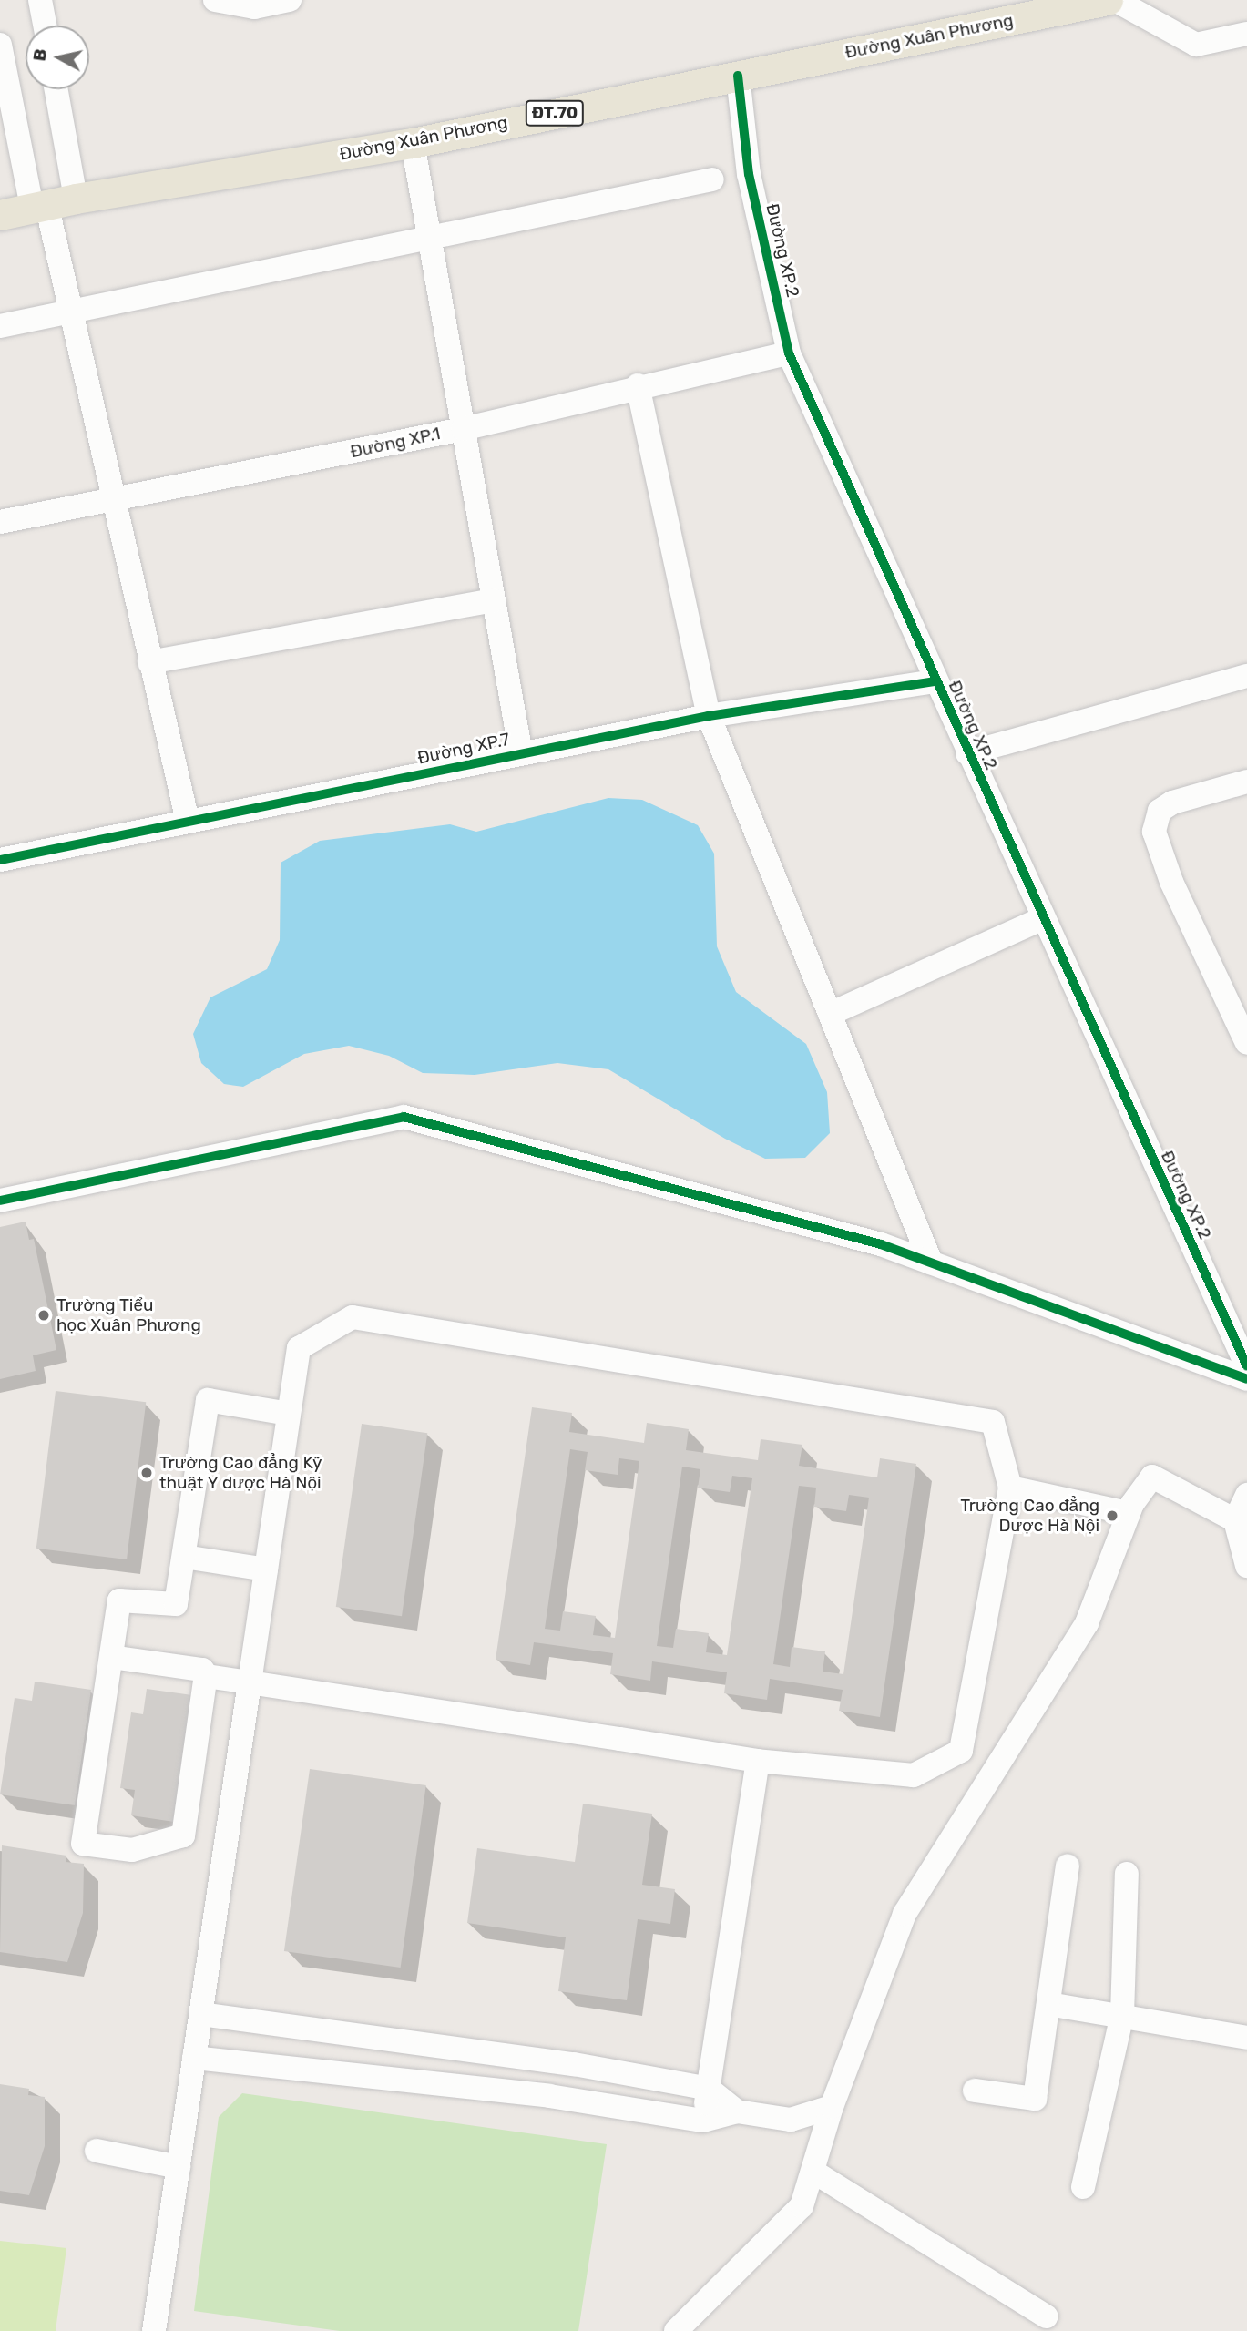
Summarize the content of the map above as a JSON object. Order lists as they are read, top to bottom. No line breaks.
{"streets":{"main road":["Đường Xuân Phương","ĐT.70"],"street":["Đường XP.2","Đường XP.1","Đường XP.7"]},"crossings":[["Đường Xuân Phương","Đường XP.2"],["Đường XP.2","Đường XP.1"],["Đường XP.2","Đường XP.7"]],"places":["Trường Tiểu học Xuân Phương","Trường Cao đẳng Kỹ thuật Y dược Hà Nội","Trường Cao đẳng Dược Hà Nội"],"north":"left"}
